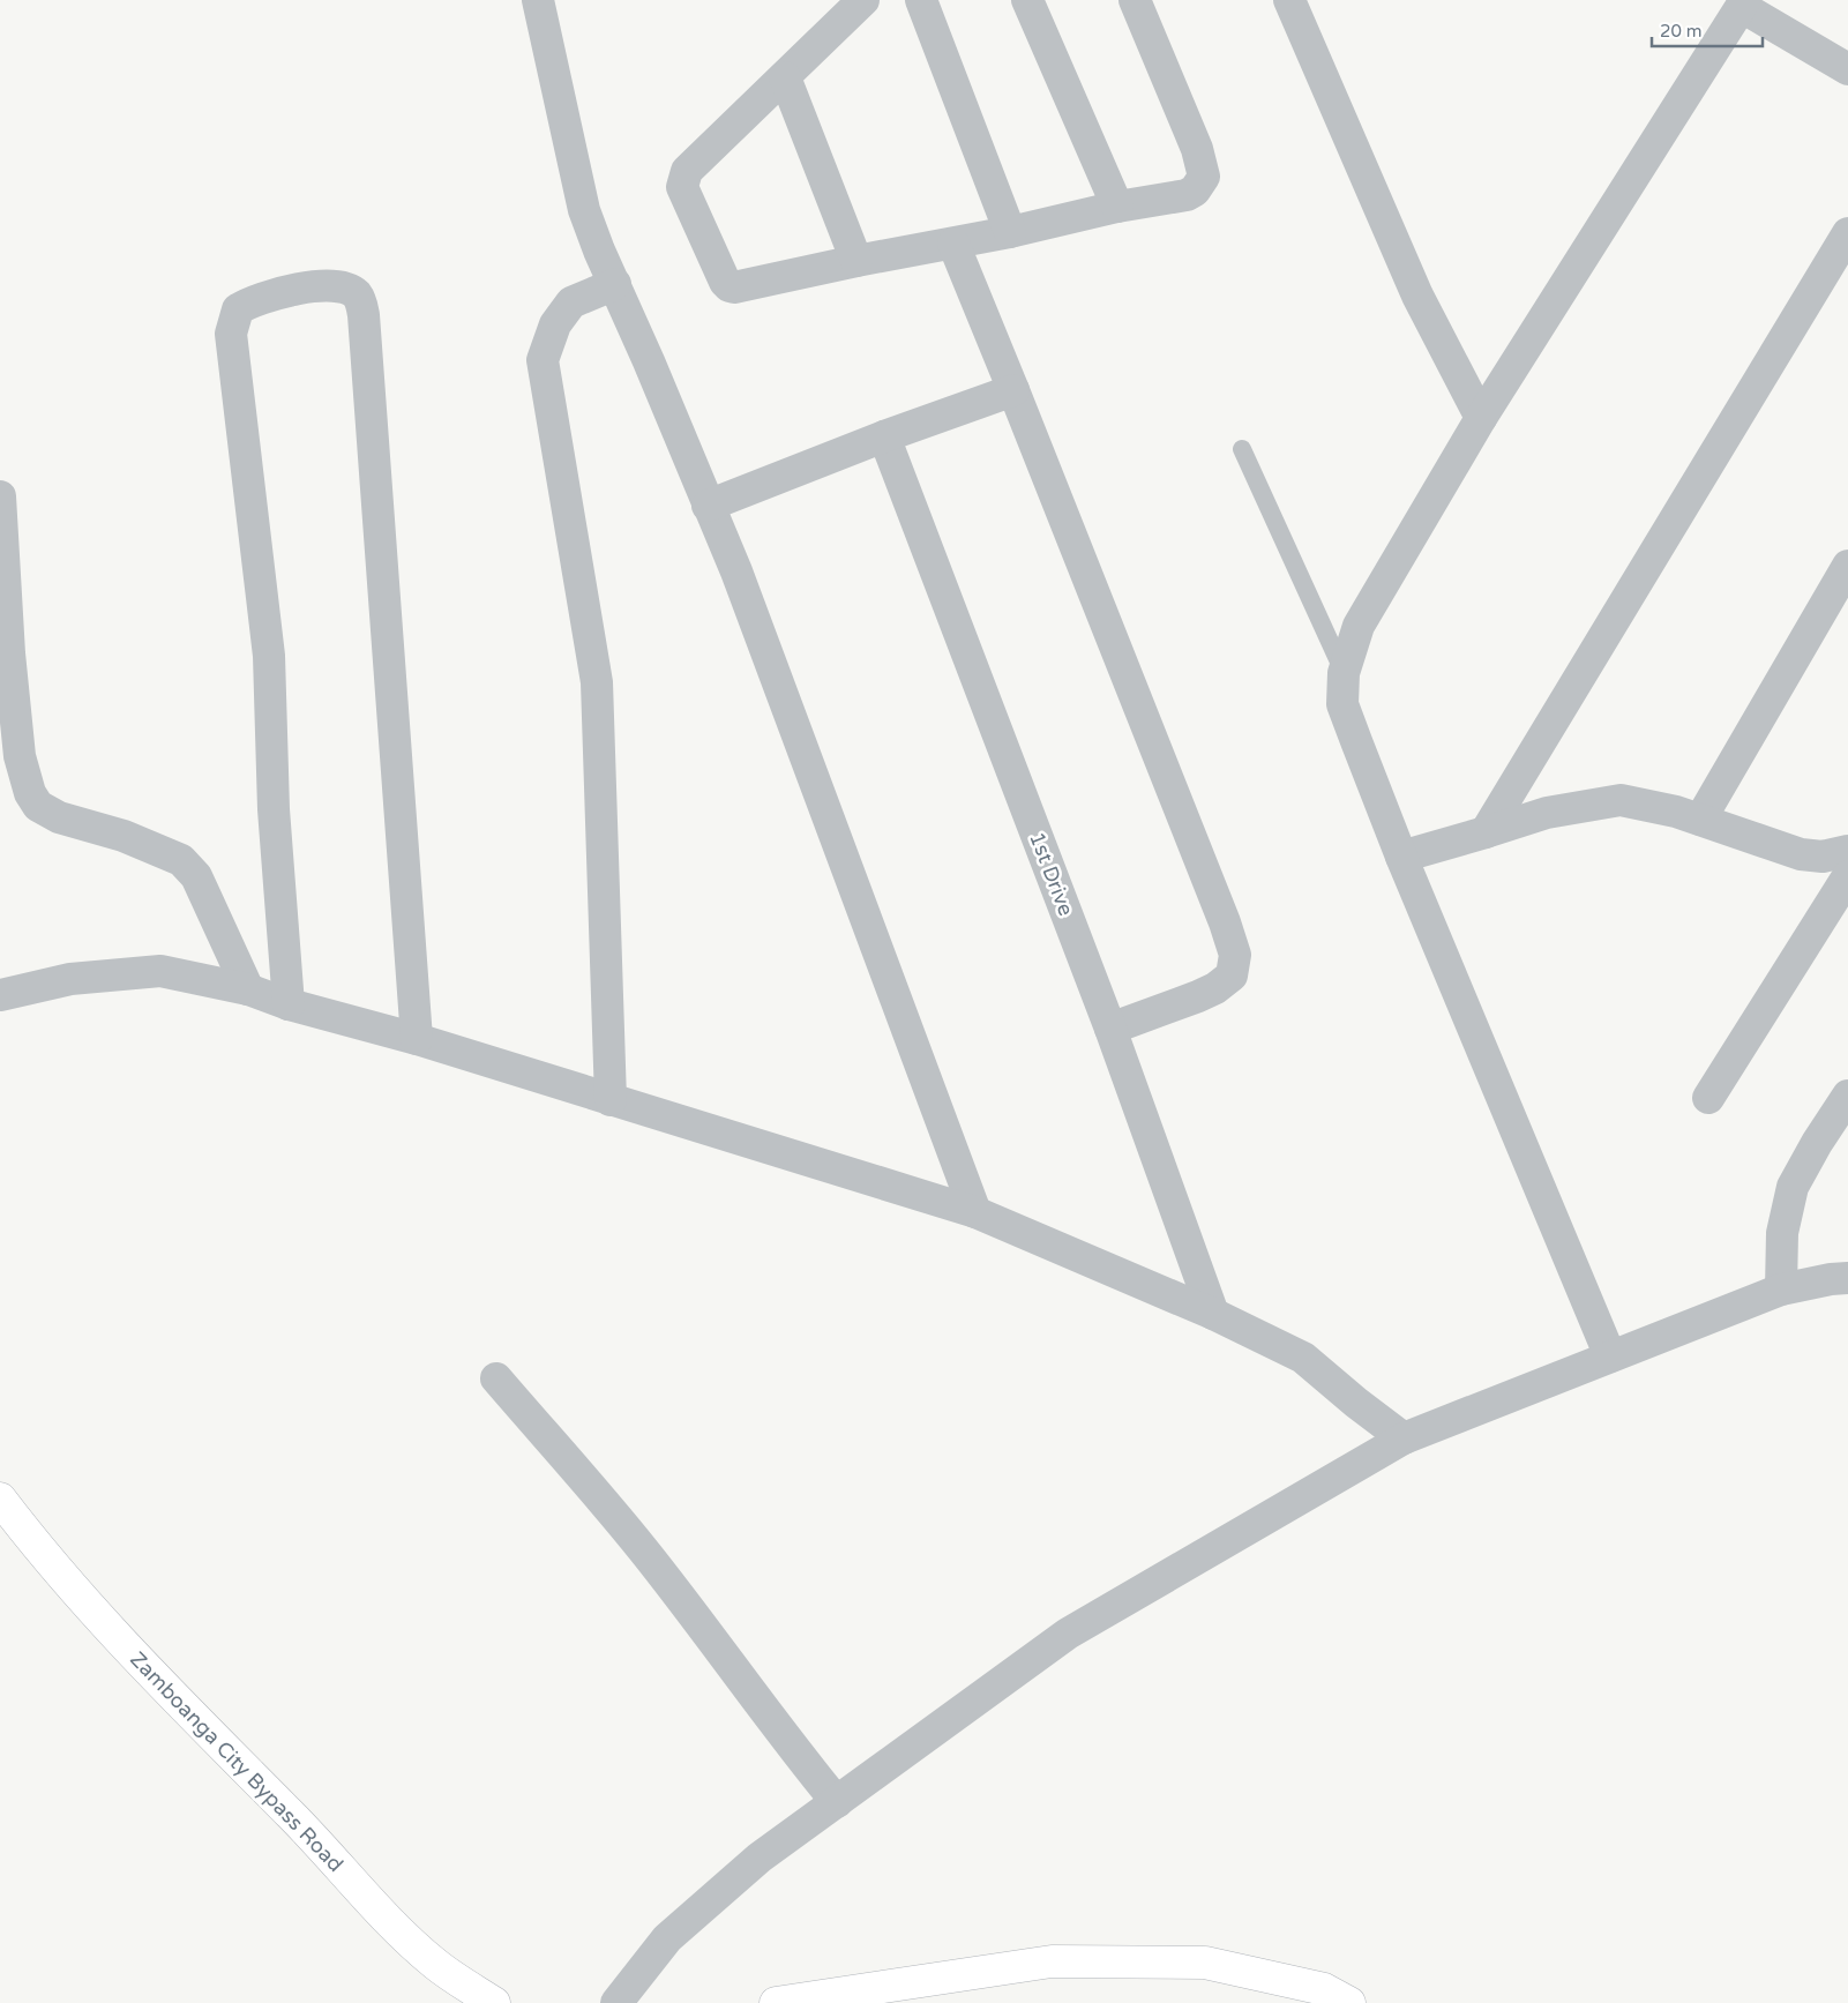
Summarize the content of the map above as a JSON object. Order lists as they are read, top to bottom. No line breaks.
{"streets":{"main road":["Zamboanga City Bypass Road"],"street":["1st Drive"]},"scale_bar":"20 m"}
